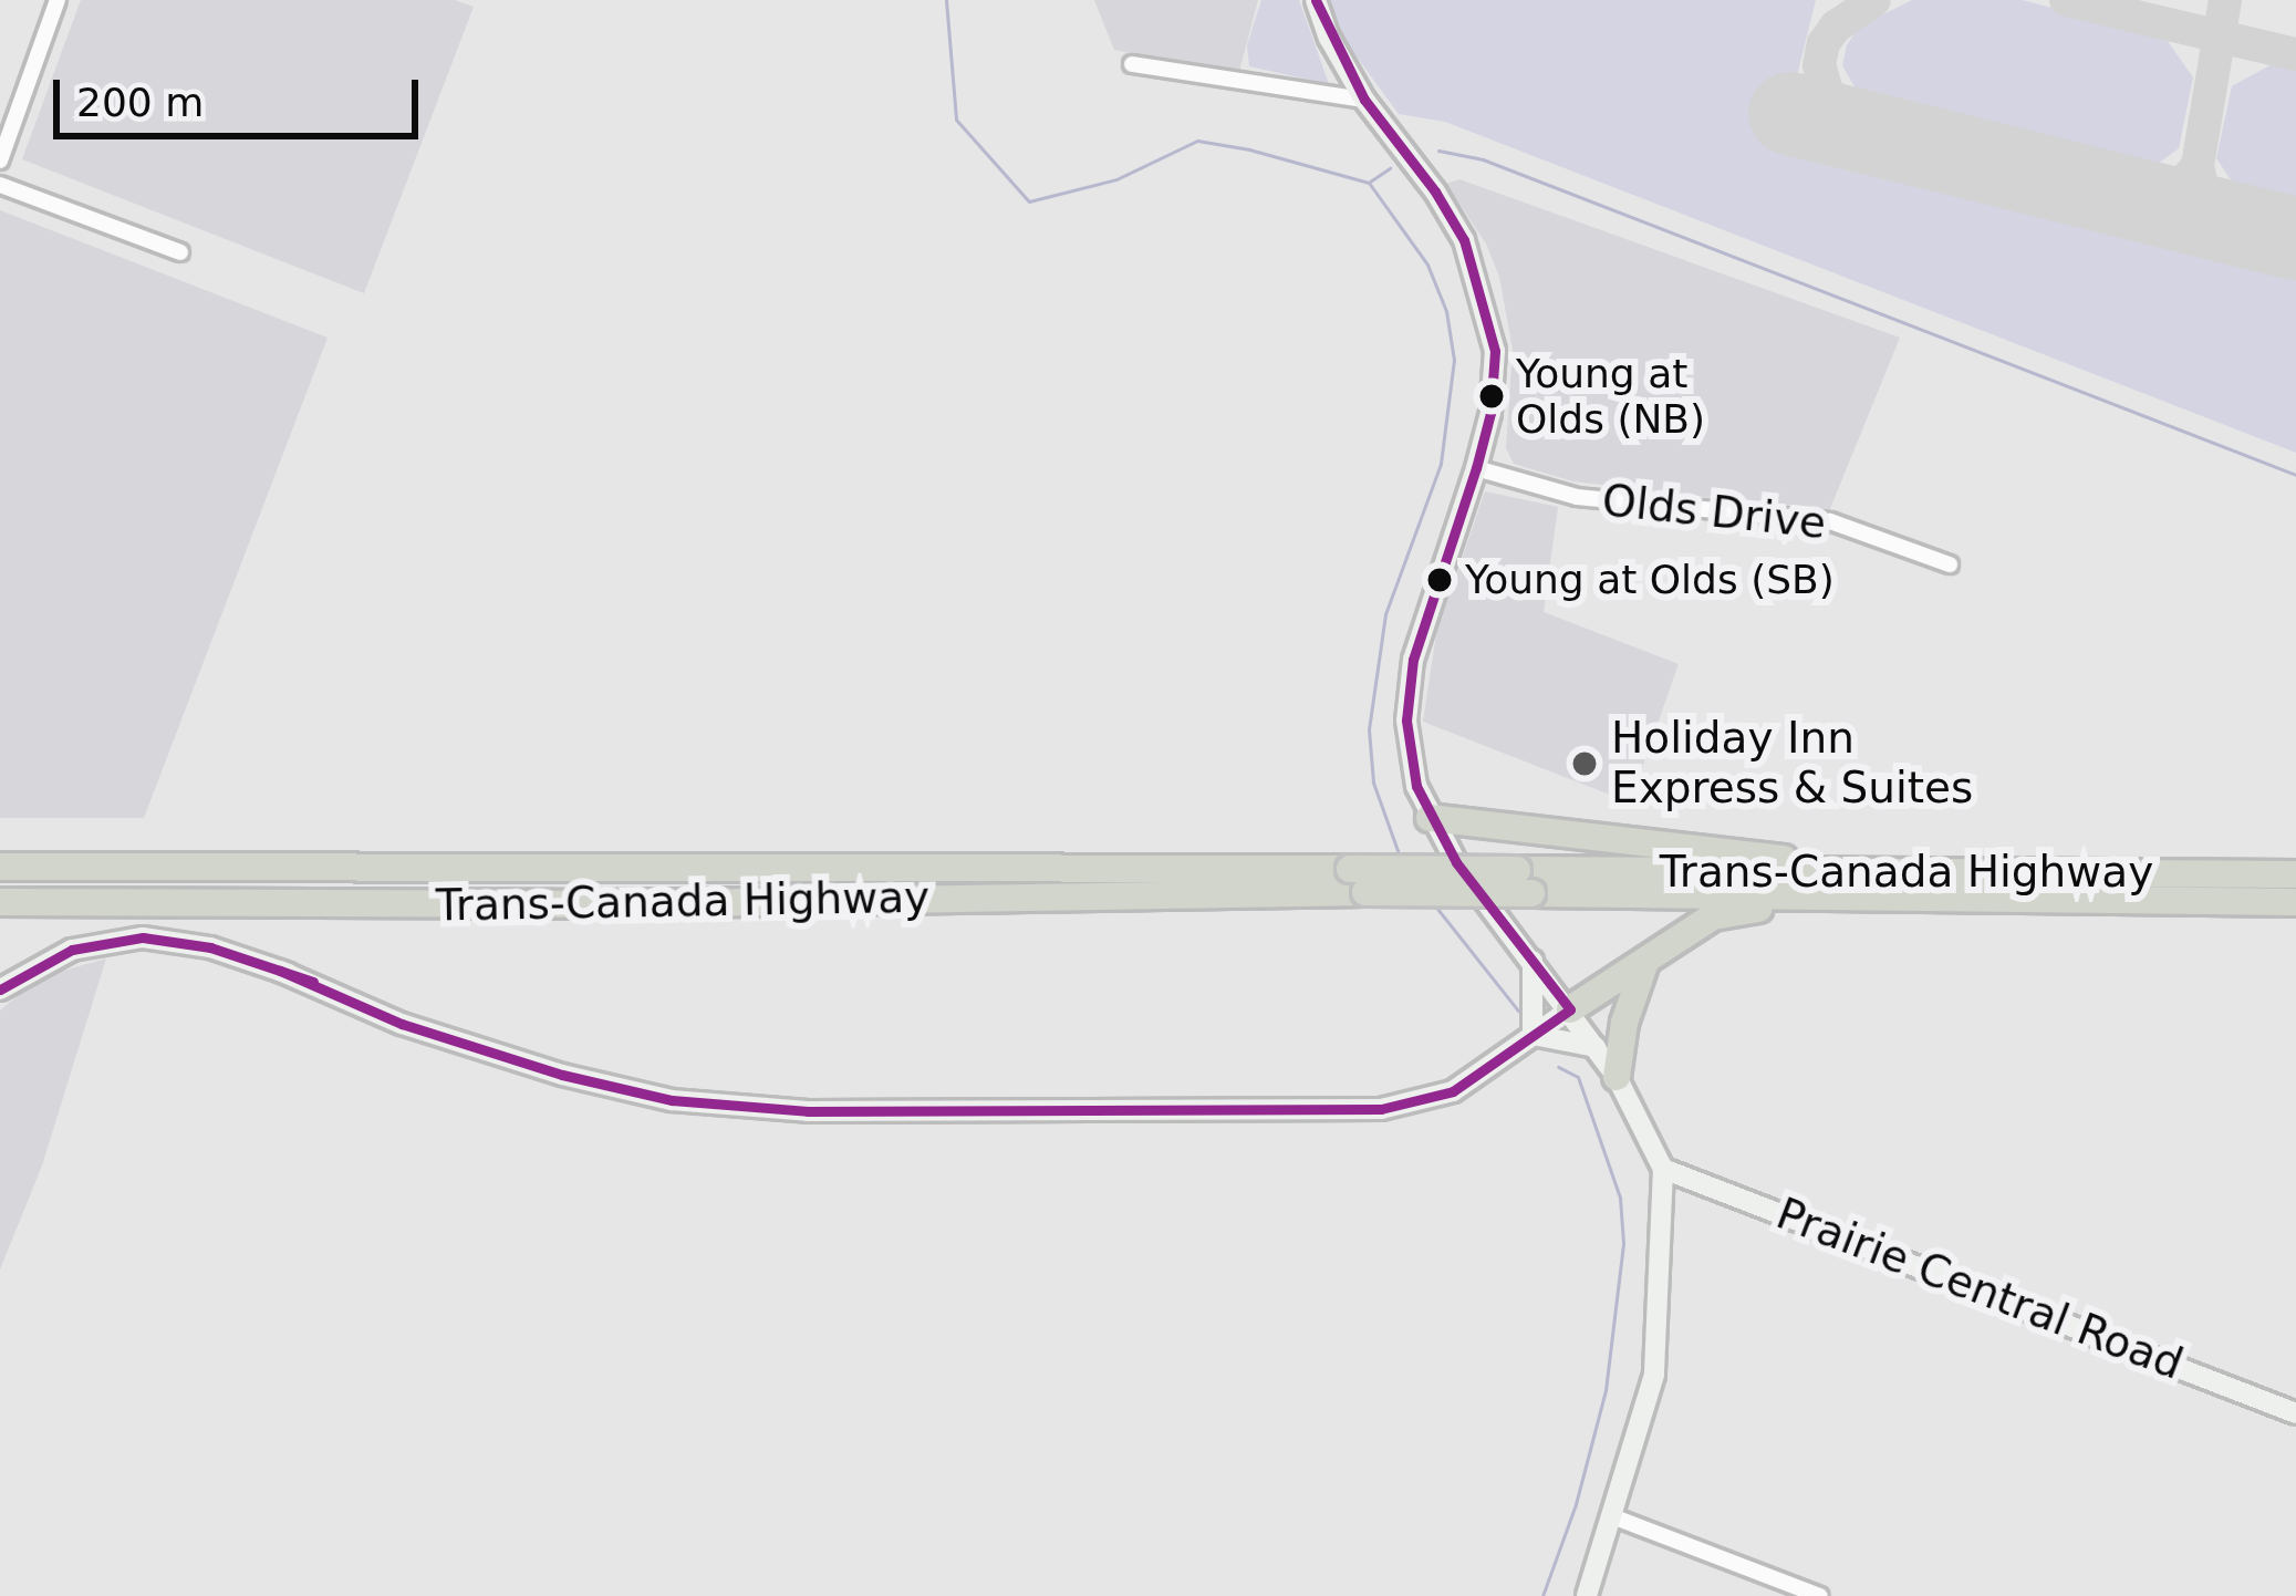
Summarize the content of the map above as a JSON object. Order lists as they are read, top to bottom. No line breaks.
{"streets":{"highway":["Trans-Canada Highway"],"street":["Olds Drive","Prairie Central Road"]},"places":["Young at Olds (NB)","Young at Olds (SB)","Holiday Inn Express & Suites"],"scale_bar":"200 m"}
